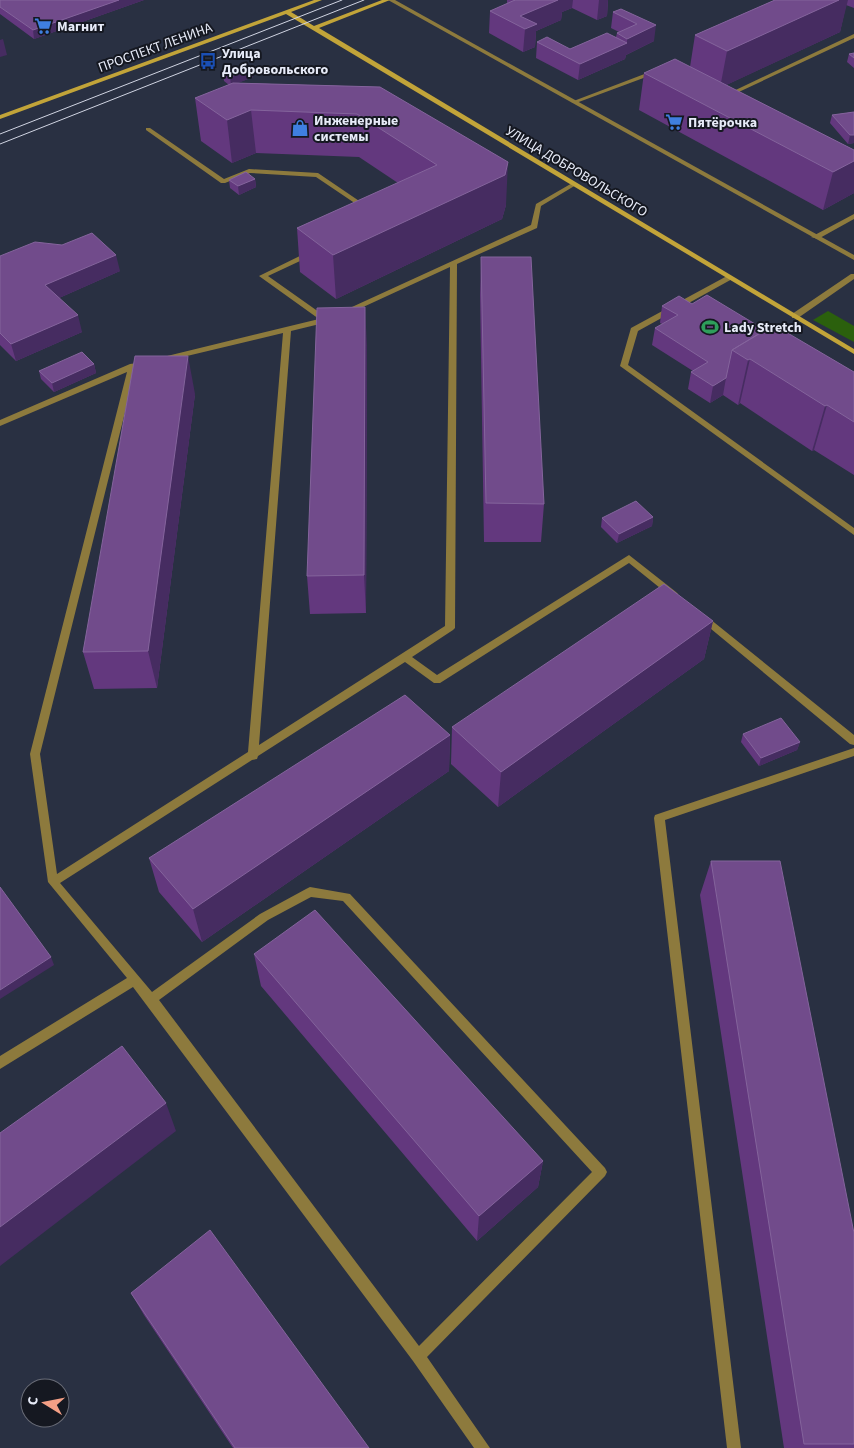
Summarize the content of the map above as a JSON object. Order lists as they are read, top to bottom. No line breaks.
{"streets":{"main road":["ПРОСПЕКТ ЛЕНИНА","УЛИЦА ДОБРОВОЛЬСКОГО"]},"crossings":[["ПРОСПЕКТ ЛЕНИНА","УЛИЦА ДОБРОВОЛЬСКОГО"]],"places":{"supermarket":["Магнит","Пятёрочка"],"bus stop":["Улица Добровольского"],"shop":["Инженерные системы"],"sports":["Lady Stretch"]},"north":"left"}
